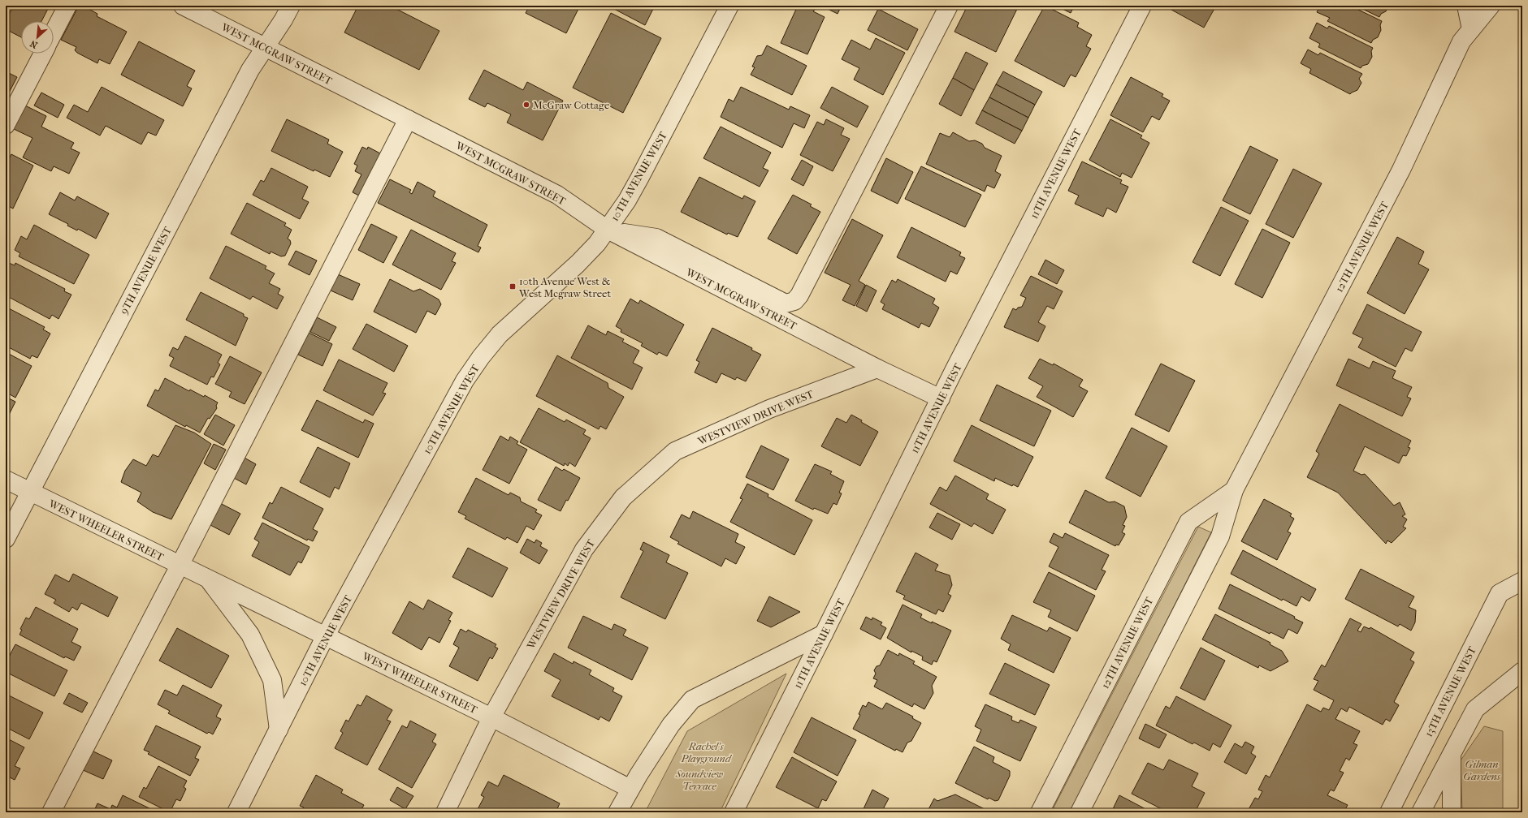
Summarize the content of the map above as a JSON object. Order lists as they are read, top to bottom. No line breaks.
{"streets":{"street":["WEST MCGRAW STREET","11TH AVENUE WEST","10TH AVENUE WEST","12TH AVENUE WEST","9TH AVENUE WEST","WESTVIEW DRIVE WEST","WEST WHEELER STREET","13TH AVENUE WEST"]},"crossings":[["WEST MCGRAW STREET","11TH AVENUE WEST"],["WEST MCGRAW STREET","10TH AVENUE WEST"],["WEST MCGRAW STREET","9TH AVENUE WEST"],["WEST MCGRAW STREET","WESTVIEW DRIVE WEST"],["10TH AVENUE WEST","WEST WHEELER STREET"],["9TH AVENUE WEST","WEST WHEELER STREET"],["WESTVIEW DRIVE WEST","WEST WHEELER STREET"]],"parks":["Rachel's Playground","Gilman Gardens","Soundview Terrace"],"places":{"other":["McGraw Cottage"],"transit":["10th Avenue West & West Mcgraw Street"]},"north":"bottom left"}
